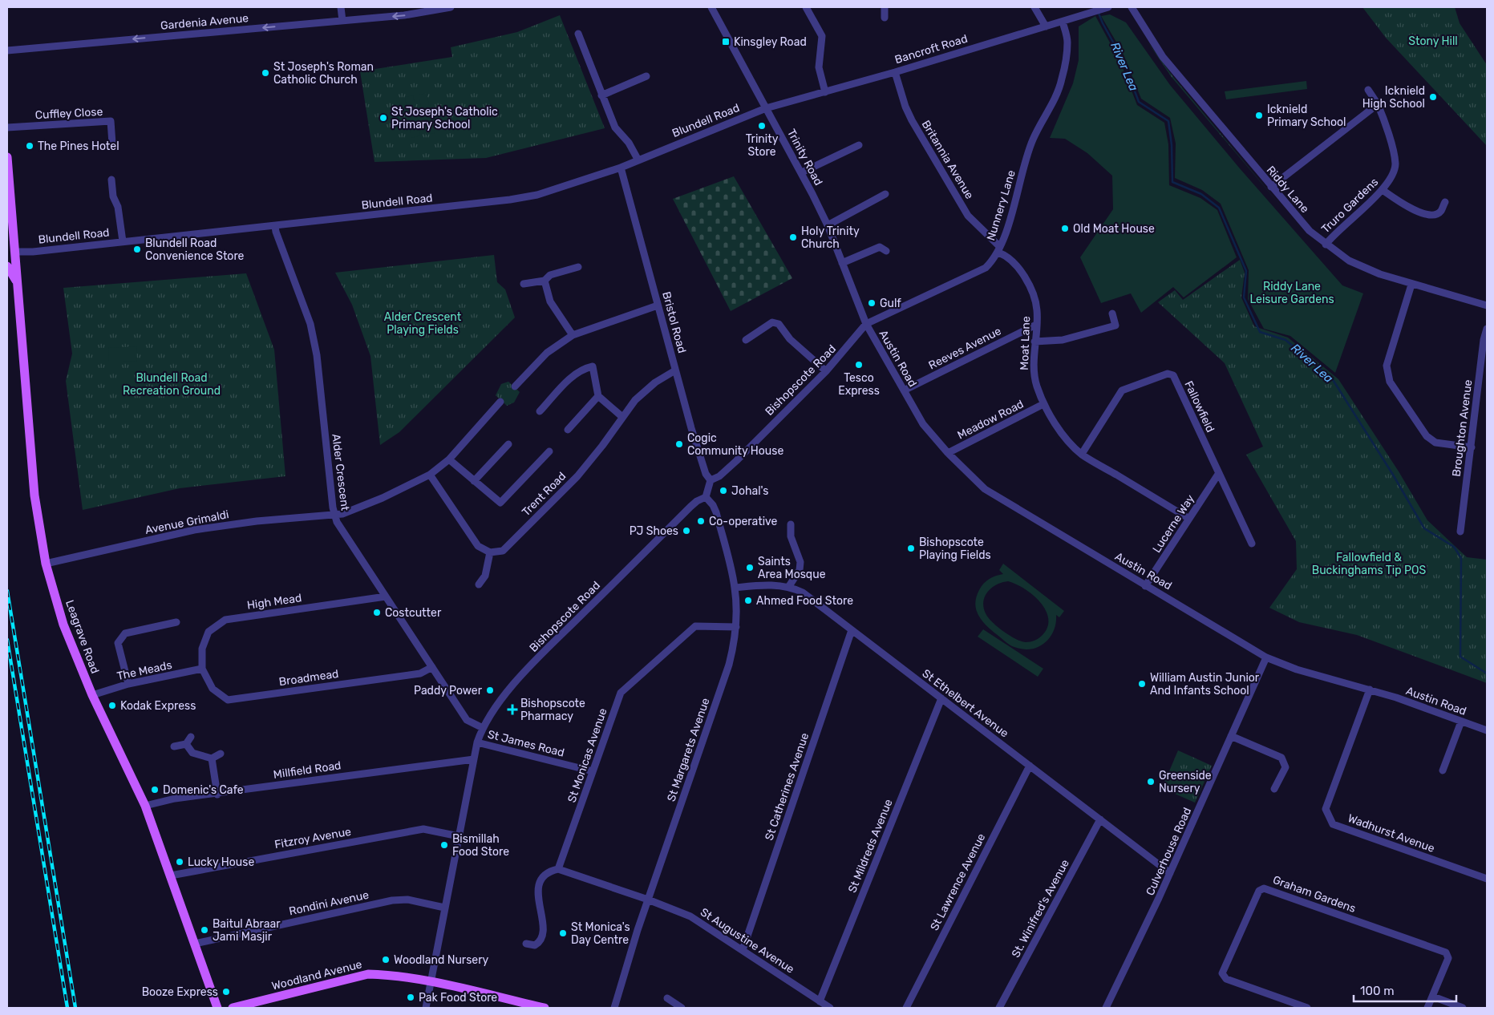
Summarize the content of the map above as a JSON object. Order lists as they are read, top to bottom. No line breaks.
{"streets":{"main road":["Leagrave Road","Woodland Avenue"],"street":["Gardenia Avenue","Bancroft Road","Cuffley Close","Blundell Road","Trinity Road","Britannia Avenue","Riddy Lane","Nunnery Lane","Truro Gardens","Bristol Road","Moat Lane","Reeves Avenue","Austin Road","Bishopscote Road","Fallowfield","Meadow Road","Broughton Avenue","Alder Crescent","Trent Road","Avenue Grimaldi","Lucerne Way","High Mead","The Meads","Broadmead","St Ethelbert Avenue","St James Road","St Margarets Avenue","St Monicas Avenue","Millfield Road","St Catherines Avenue","Wadhurst Avenue","Fitzroy Avenue","St Mildreds Avenue","Culverhouse Road","St Lawrence Avenue","Graham Gardens","Rondini Avenue","St. Winifred's Avenue","St Augustine Avenue"]},"crossings":[["Bancroft Road","Blundell Road"],["Bancroft Road","Trinity Road"],["Bancroft Road","Britannia Avenue"],["Bancroft Road","Nunnery Lane"],["Blundell Road","Trinity Road"],["Blundell Road","Bristol Road"],["Blundell Road","Alder Crescent"],["Blundell Road","Leagrave Road"],["Trinity Road","Nunnery Lane"],["Trinity Road","Austin Road"],["Trinity Road","Bishopscote Road"],["Britannia Avenue","Nunnery Lane"],["Britannia Avenue","Moat Lane"],["Riddy Lane","Truro Gardens"],["Nunnery Lane","Moat Lane"],["Nunnery Lane","Austin Road"],["Nunnery Lane","Bishopscote Road"],["Bristol Road","Bishopscote Road"],["Bristol Road","Trent Road"],["Moat Lane","Reeves Avenue"],["Moat Lane","Fallowfield"],["Moat Lane","Meadow Road"],["Moat Lane","Lucerne Way"],["Reeves Avenue","Austin Road"],["Austin Road","Bishopscote Road"],["Austin Road","Meadow Road"],["Austin Road","Lucerne Way"],["Austin Road","Wadhurst Avenue"],["Austin Road","Culverhouse Road"],["Bishopscote Road","Alder Crescent"],["Bishopscote Road","St James Road"],["Bishopscote Road","St Margarets Avenue"],["Bishopscote Road","Millfield Road"],["Bishopscote Road","Fitzroy Avenue"],["Bishopscote Road","Rondini Avenue"],["Bishopscote Road","Woodland Avenue"],["Fallowfield","Lucerne Way"],["Alder Crescent","Avenue Grimaldi"],["Alder Crescent","High Mead"],["Alder Crescent","Broadmead"],["Avenue Grimaldi","Leagrave Road"],["High Mead","The Meads"],["High Mead","Broadmead"],["Leagrave Road","The Meads"],["Leagrave Road","Millfield Road"],["Leagrave Road","Fitzroy Avenue"],["Leagrave Road","Rondini Avenue"],["The Meads","Broadmead"],["St Ethelbert Avenue","St Margarets Avenue"],["St Ethelbert Avenue","St Catherines Avenue"],["St Ethelbert Avenue","St Mildreds Avenue"],["St Ethelbert Avenue","Culverhouse Road"],["St Ethelbert Avenue","St Lawrence Avenue"],["St Ethelbert Avenue","St. Winifred's Avenue"],["St James Road","St Monicas Avenue"],["St Margarets Avenue","St Monicas Avenue"],["St Margarets Avenue","St Augustine Avenue"],["St Catherines Avenue","St Augustine Avenue"],["St Mildreds Avenue","St Augustine Avenue"]],"one_way":["Gardenia Avenue"],"water":["River Lea"],"parks":["Stony Hill","Riddy Lane Leisure Gardens","Alder Crescent Playing Fields","Blundell Road Recreation Ground","Fallowfield & Buckinghams Tip POS"],"places":{"transit":["Kinsgley Road"],"other":["St Joseph's Roman Catholic Church","Icknield High School","Icknield Primary School","St Joseph's Catholic Primary School","Trinity Store","The Pines Hotel","Old Moat House","Holy Trinity Church","Blundell Road Convenience Store","Gulf","Tesco Express","Cogic Community House","Johal's","Co-operative","PJ Shoes","Bishopscote Playing Fields","Saints Area Mosque","Ahmed Food Store","Costcutter","William Austin Junior And Infants School","Paddy Power","Kodak Express","Greenside Nursery","Domenic's Cafe","Bismillah Food Store","Lucky House","Baitul Abraar Jami Masjir","St Monica's Day Centre","Woodland Nursery","Booze Express","Pak Food Store"],"health":["Bishopscote Pharmacy"]},"scale_bar":"100 m"}
